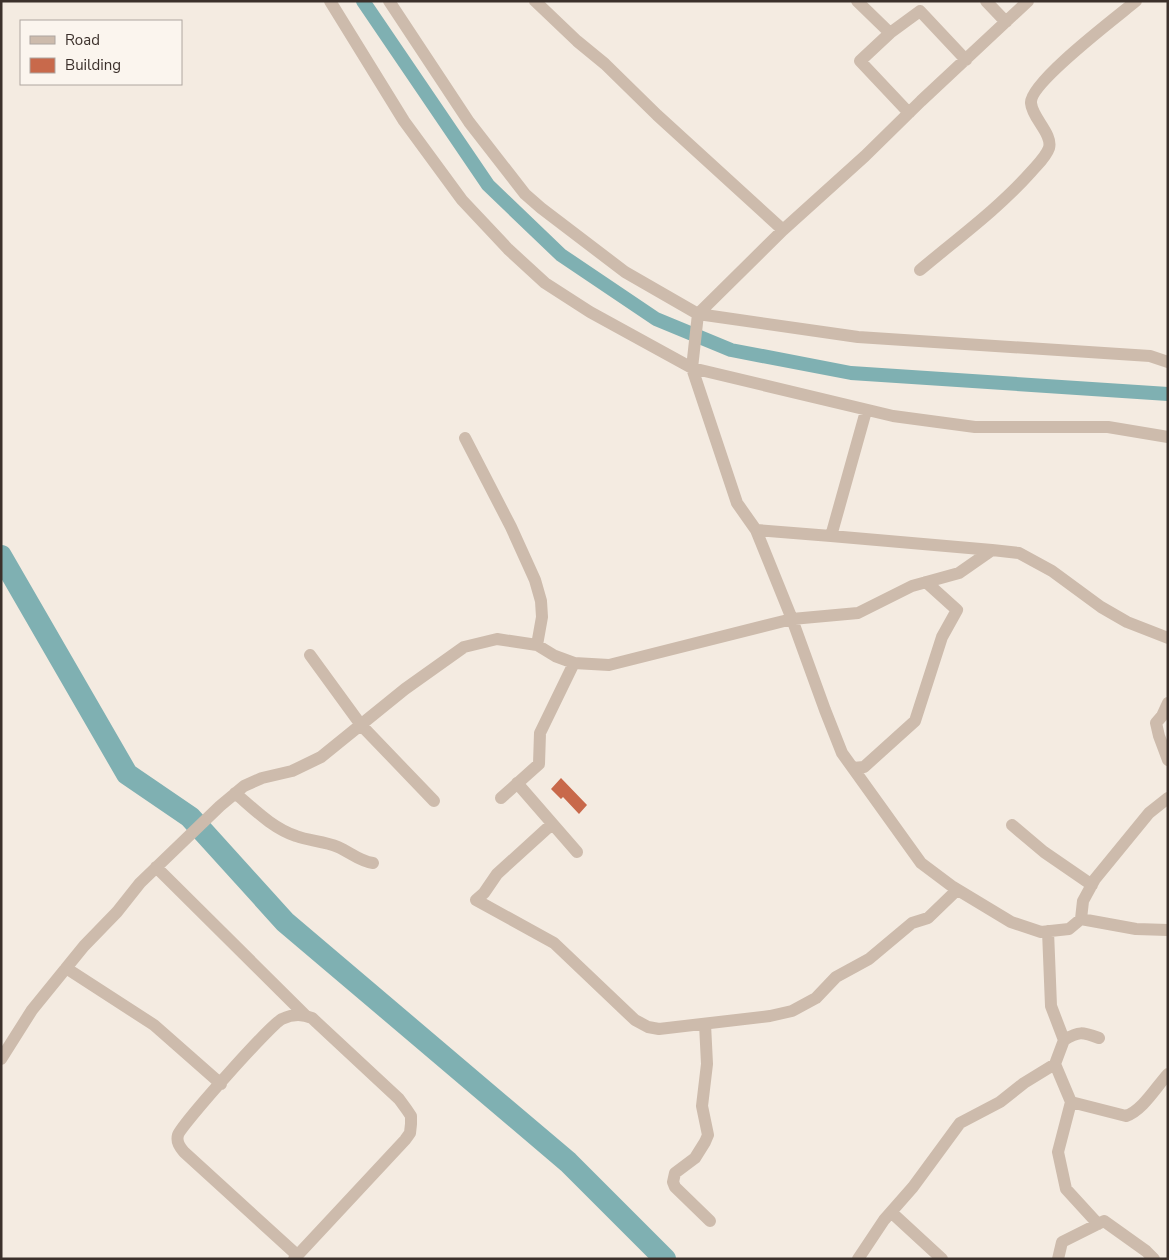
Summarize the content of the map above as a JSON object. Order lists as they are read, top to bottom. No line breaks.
{"legend":["Road","Building"]}
